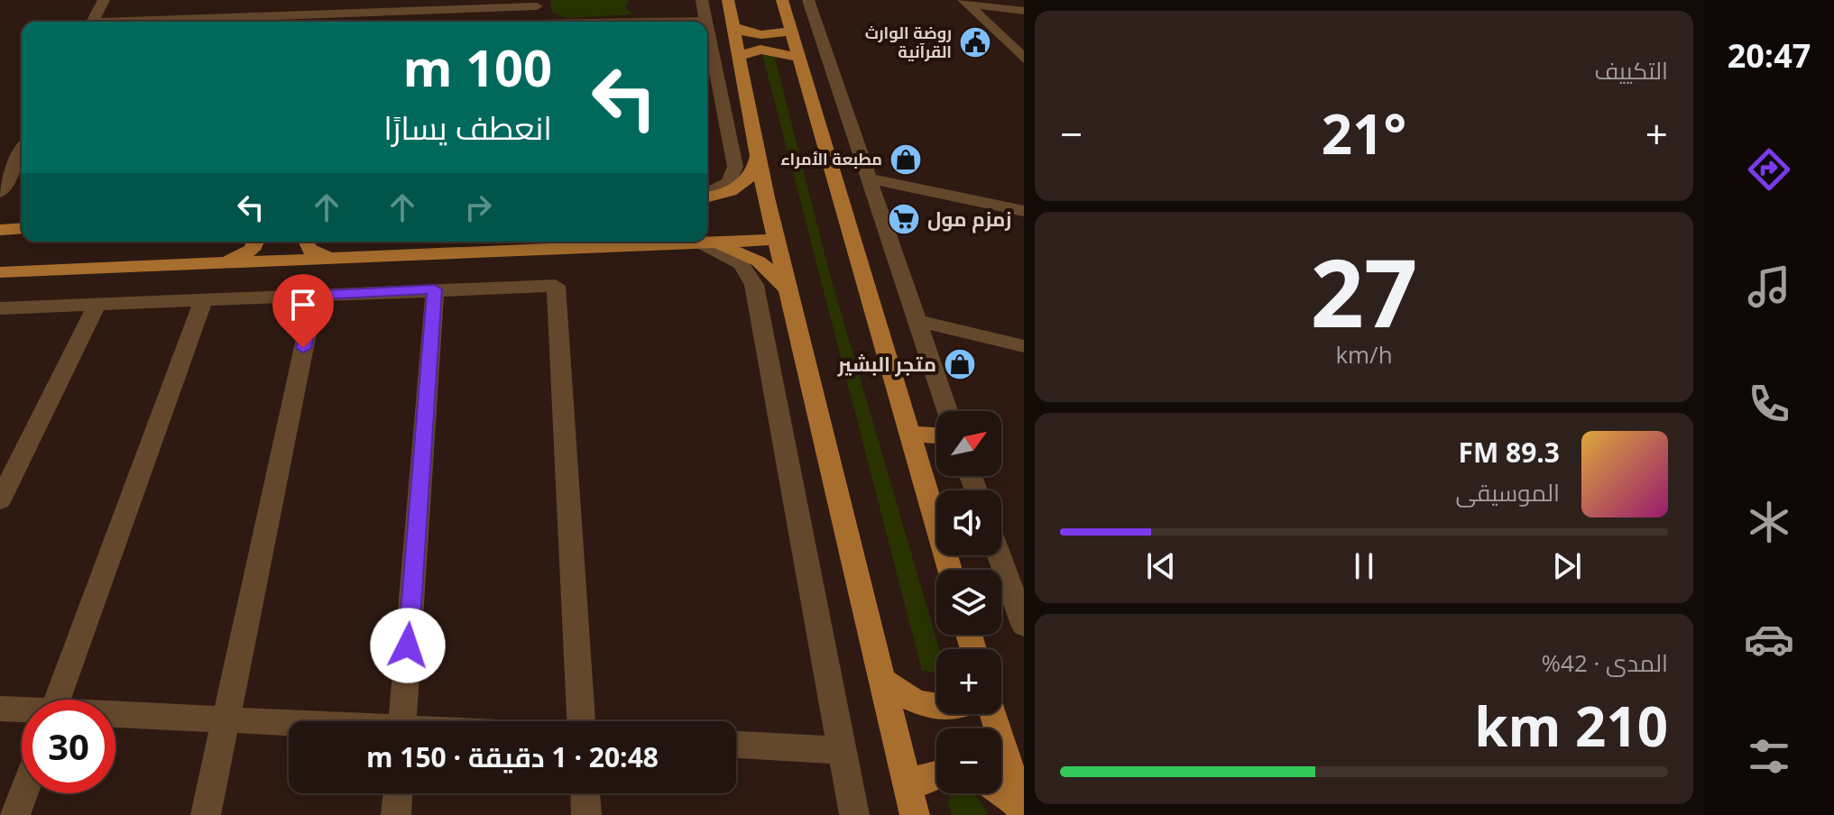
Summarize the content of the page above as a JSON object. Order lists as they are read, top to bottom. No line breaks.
{"places":{"public building":["روضة الوارث القرآنية"],"shop":["مطبعة الأمراء","متجر البشير"],"supermarket":["زمزم مول"]},"north":"top right","page":{"tabs":"20:47","tile":["التكييف",["27","km/h"],["المدى · 42%","210 km"]],"turn":["100 m","انعطف يسارًا"],"heat":["−","21°","+"],"map_buttons":["+","−"],"song":["89.3 FM","الموسيقى"],"limit":"30","trip":"20:48 · 1 دقيقة · 150 m"}}
